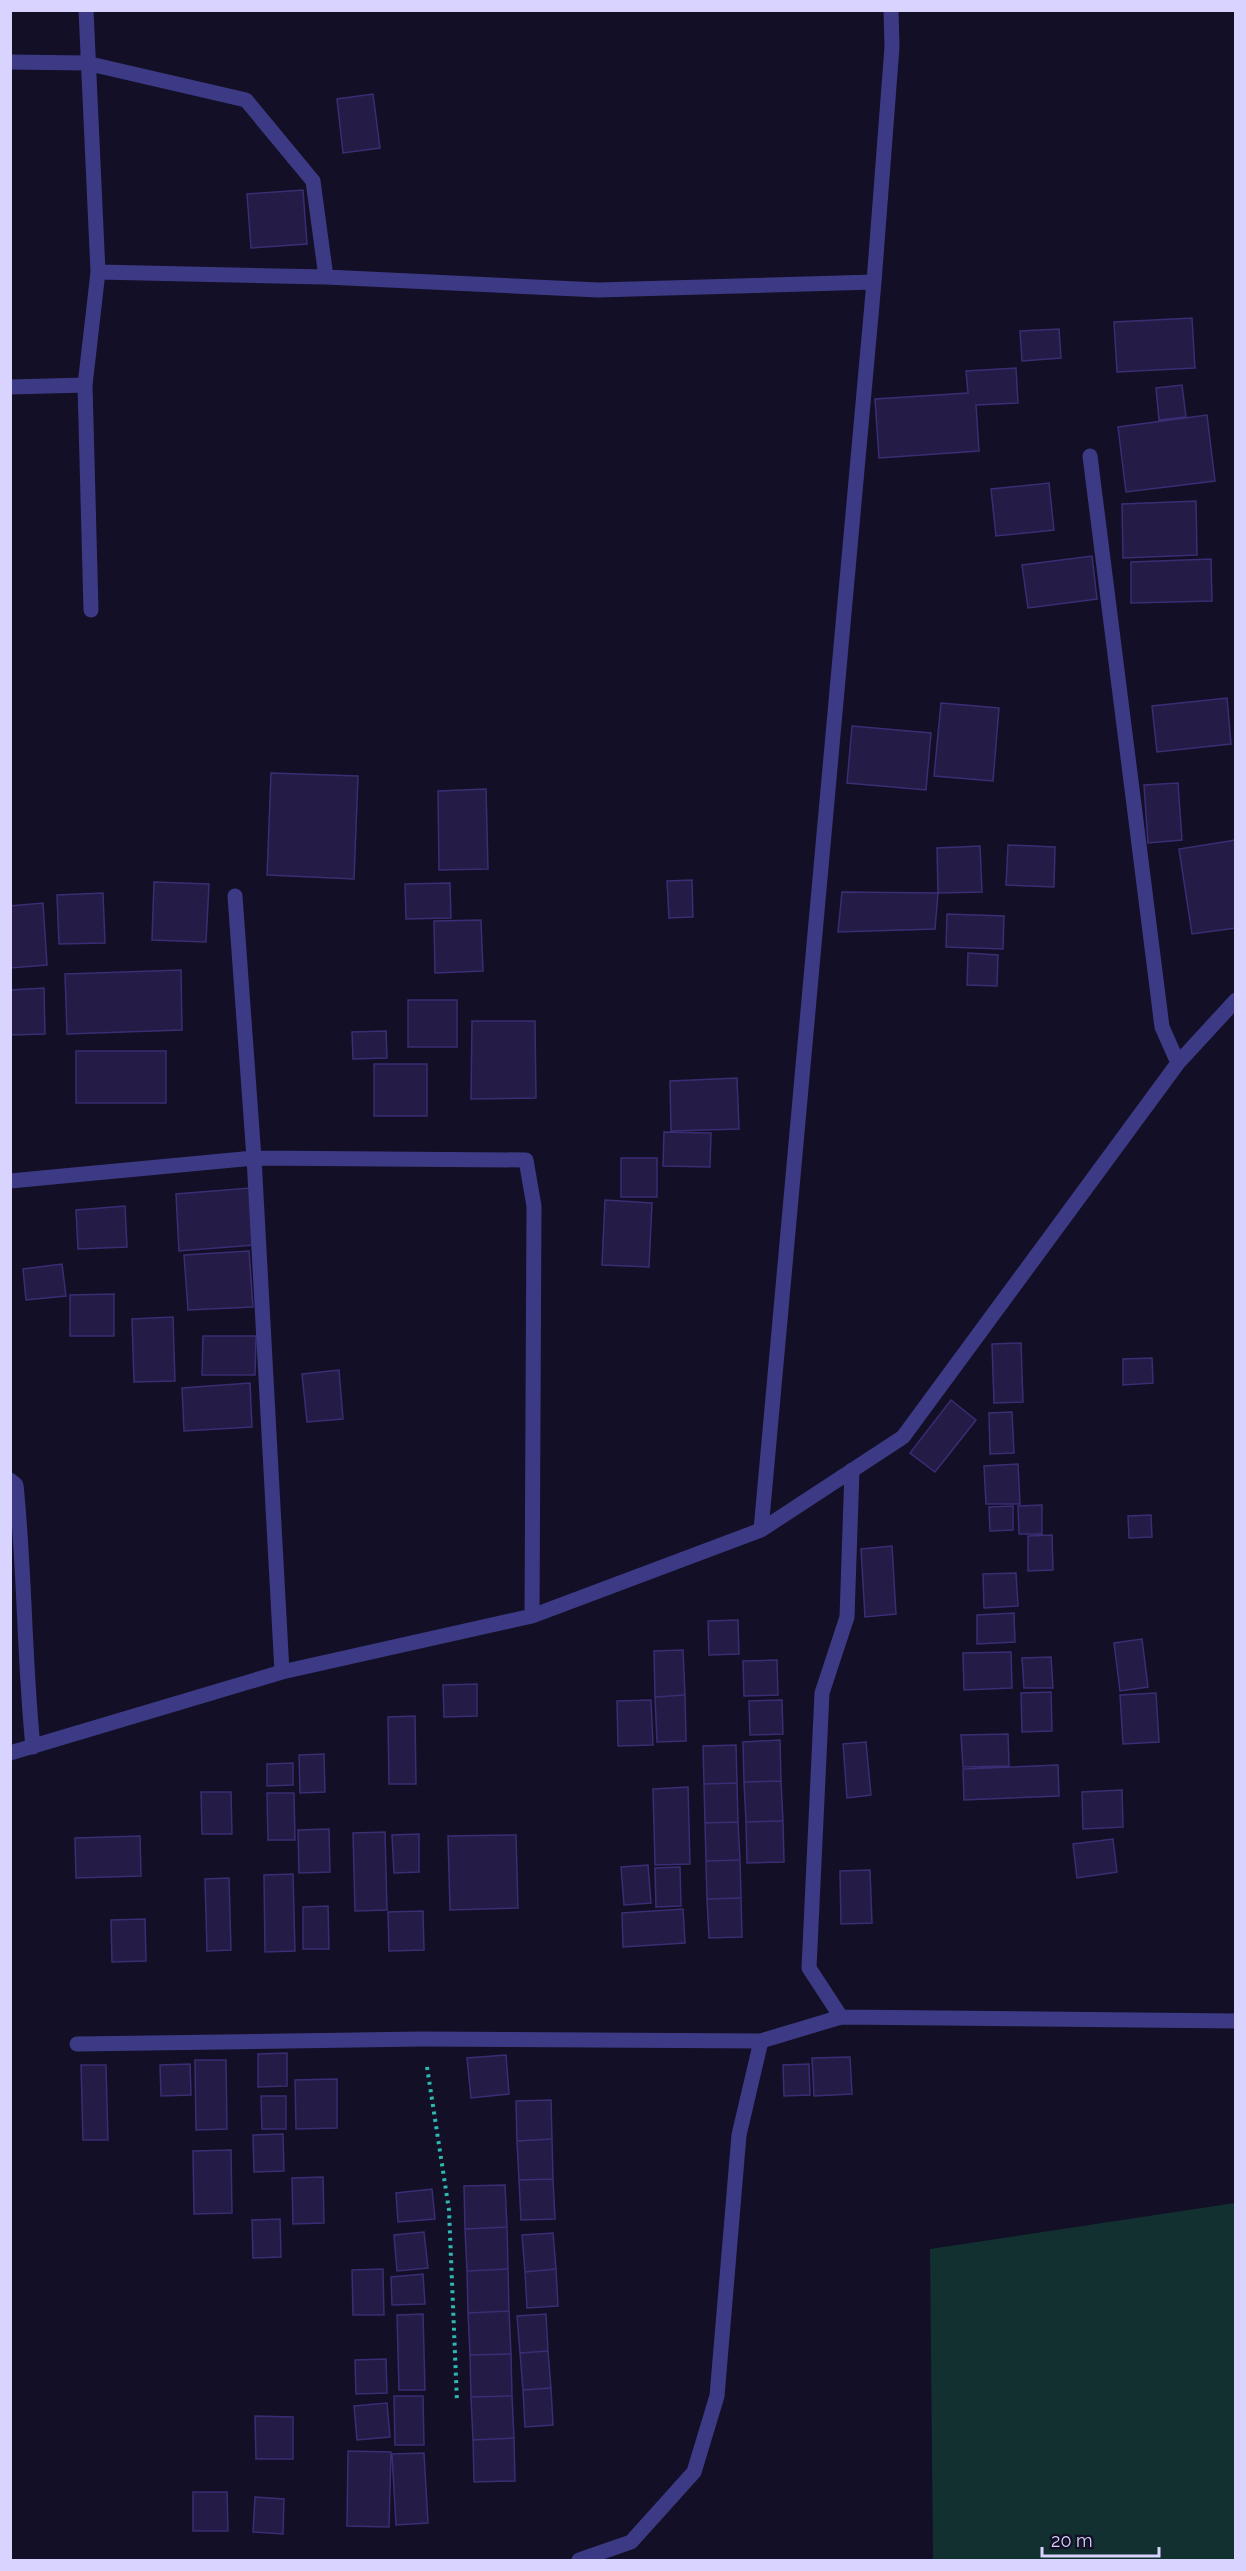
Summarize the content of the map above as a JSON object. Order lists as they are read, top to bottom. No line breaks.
{"scale_bar":"20 m"}
